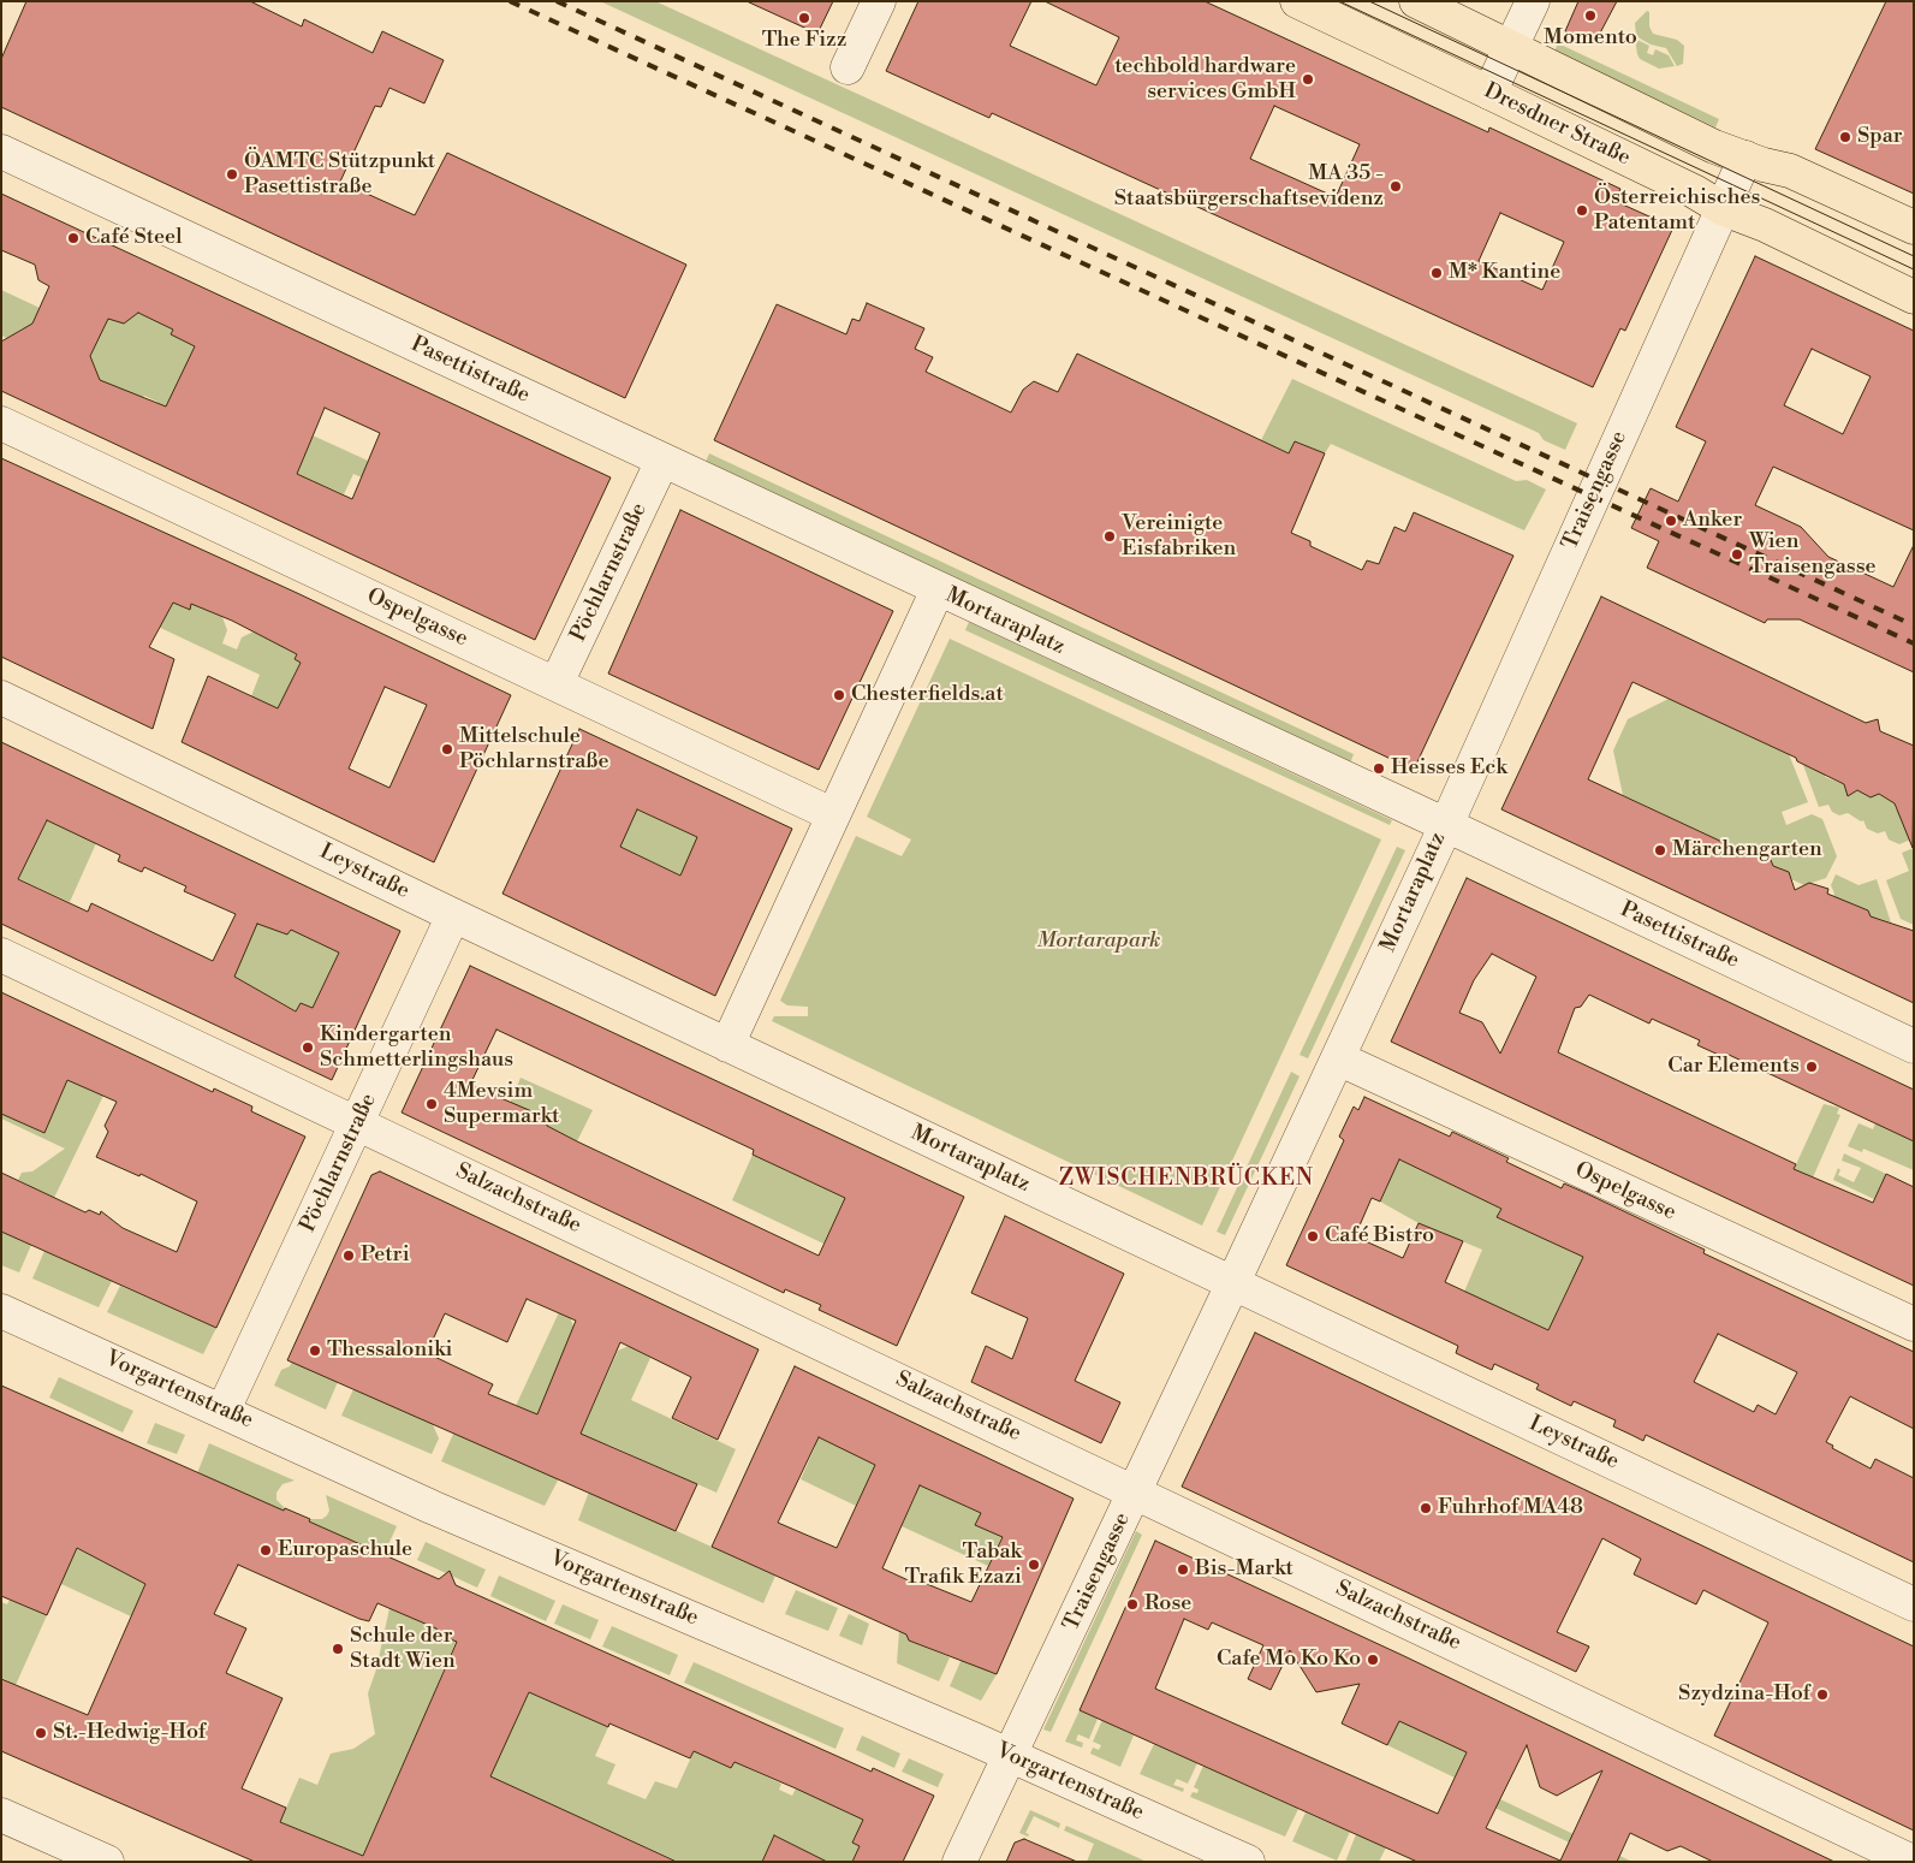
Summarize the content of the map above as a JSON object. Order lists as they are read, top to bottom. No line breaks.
{"streets":{"main road":["Dresdner Straße"],"street":["Pasettistraße","Traisengasse","Pöchlarnstraße","Ospelgasse","Mortaraplatz","Leystraße","Salzachstraße","Vorgartenstraße"]},"crossings":[["Dresdner Straße","Traisengasse"],["Pasettistraße","Traisengasse"],["Pasettistraße","Pöchlarnstraße"],["Pasettistraße","Mortaraplatz"],["Traisengasse","Mortaraplatz"],["Traisengasse","Leystraße"],["Traisengasse","Salzachstraße"],["Traisengasse","Vorgartenstraße"],["Pöchlarnstraße","Ospelgasse"],["Pöchlarnstraße","Leystraße"],["Pöchlarnstraße","Salzachstraße"],["Pöchlarnstraße","Vorgartenstraße"],["Ospelgasse","Mortaraplatz"],["Mortaraplatz","Leystraße"]],"districts":["ZWISCHENBRÜCKEN"],"parks":["Mortarapark"],"places":["Momento","The Fizz","techbold hardware services GmbH","Spar","ÖAMTC Stützpunkt Pasettistraße","MA 35 - Staatsbürgerschaftsevidenz","Österreichisches Patentamt","Café Steel","M* Kantine","Anker","Vereinigte Eisfabriken","Wien Traisengasse","Chesterfields.at","Mittelschule Pöchlarnstraße","Heisses Eck","Märchengarten","Kindergarten Schmetterlingshaus","Car Elements","4Mevsim Supermarkt","Café Bistro","Petri","Thessaloniki","Fuhrhof MA48","Europaschule","Tabak Trafik Ezazi","Bis-Markt","Rose","Schule der Stadt Wien","Cafe Mo Ko Ko","Szydzina-Hof","St.-Hedwig-Hof"]}
